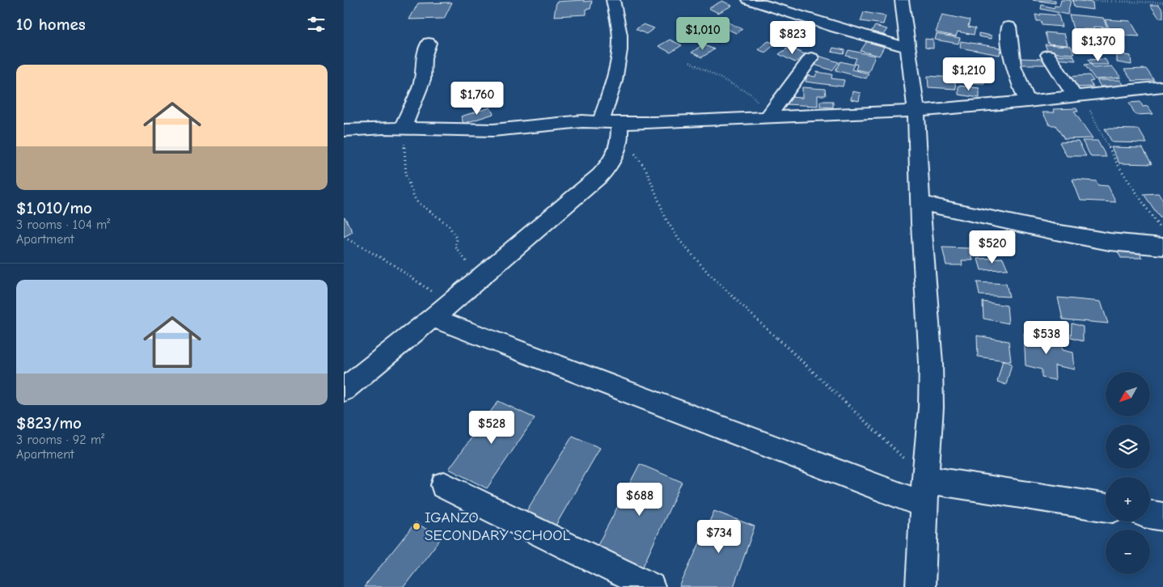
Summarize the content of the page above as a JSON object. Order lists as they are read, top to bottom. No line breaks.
{"places":["IGANZO SECONDARY SCHOOL"],"north":"bottom left","page":{"heading":"10 homes","price":["$1,010","$823","$1,370","$1,210","$1,760","$520","$538","$528","$688","$734"],"list":[{"name":"$1,010/mo","note":"3 rooms · 104 m² · Apartment"},{"name":"$823/mo","note":"3 rooms · 92 m² · Apartment"}],"map_buttons":["+","−"]}}
